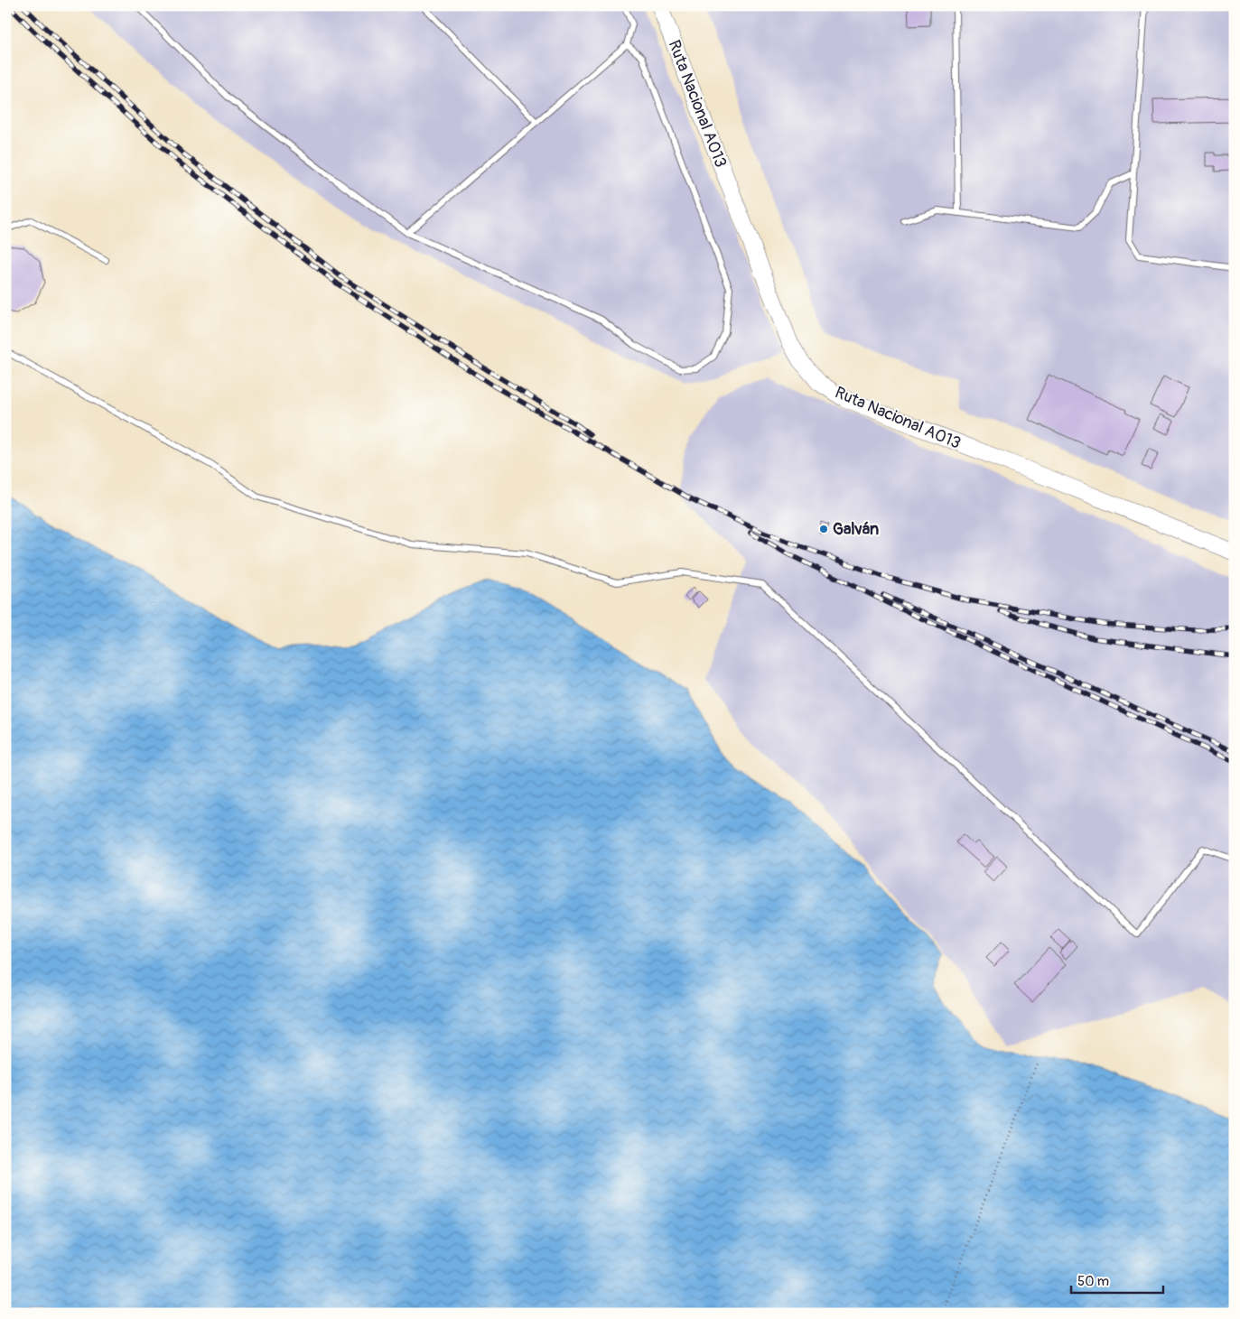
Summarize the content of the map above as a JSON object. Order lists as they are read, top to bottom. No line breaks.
{"streets":{"street":["Ruta Nacional A013"]},"places":["Galván"],"scale_bar":"50 m"}
